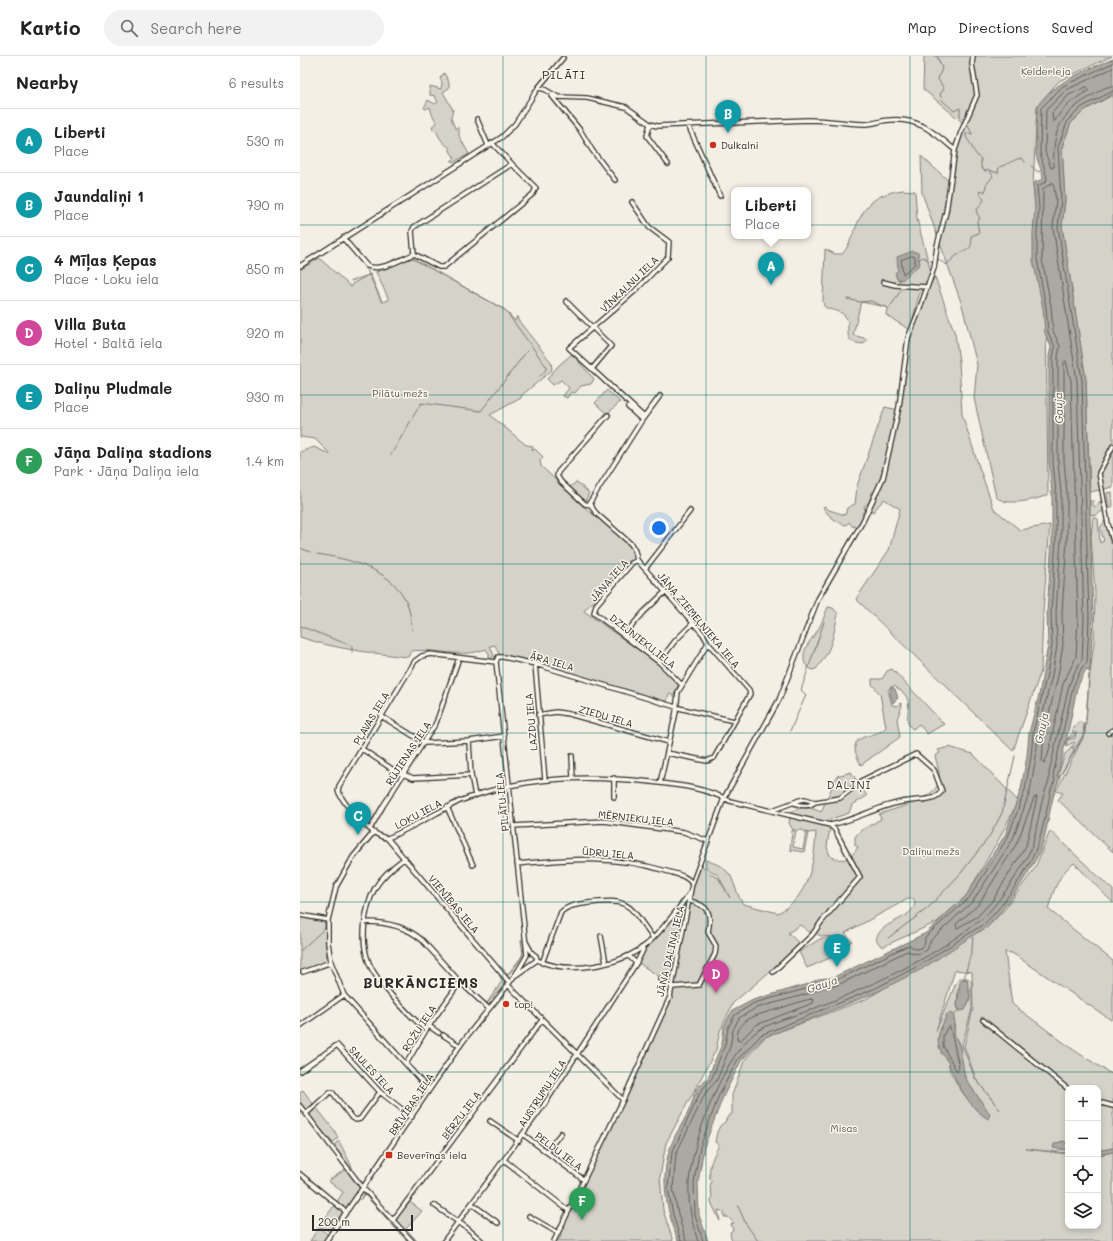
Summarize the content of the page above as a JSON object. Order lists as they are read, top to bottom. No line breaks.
{"streets":{"street":["VĪNKALNU IELA","JĀŅA IELA","JĀŅA ZIEMEĻNIEKA IELA","DZEJNIEKU IELA","ĀRA IELA","ZIEDU IELA","PĻAVAS IELA","LAZDU IELA","RŪJIENAS IELA","PILĀTU IELA","LOKU IELA","MĒRNIEKU IELA","ŪDRU IELA","VIENĪBAS IELA","JĀŅA DALIŅA IELA","ROŽU IELA","SAULES IELA","AUSTRUMU IELA","BRĪVĪBAS IELA","BĒRZU IELA","PELDU IELA"]},"crossings":[["JĀŅA IELA","JĀŅA ZIEMEĻNIEKA IELA"],["JĀŅA IELA","DZEJNIEKU IELA"],["JĀŅA ZIEMEĻNIEKA IELA","ĀRA IELA"],["ĀRA IELA","PĻAVAS IELA"],["ĀRA IELA","LAZDU IELA"],["ĀRA IELA","RŪJIENAS IELA"],["ĀRA IELA","PILĀTU IELA"],["ZIEDU IELA","LAZDU IELA"],["PĻAVAS IELA","RŪJIENAS IELA"],["LAZDU IELA","LOKU IELA"],["PILĀTU IELA","LOKU IELA"],["PILĀTU IELA","MĒRNIEKU IELA"],["PILĀTU IELA","ŪDRU IELA"],["PILĀTU IELA","BRĪVĪBAS IELA"],["LOKU IELA","VIENĪBAS IELA"],["LOKU IELA","JĀŅA DALIŅA IELA"],["MĒRNIEKU IELA","JĀŅA DALIŅA IELA"],["ŪDRU IELA","JĀŅA DALIŅA IELA"],["VIENĪBAS IELA","JĀŅA DALIŅA IELA"],["VIENĪBAS IELA","AUSTRUMU IELA"],["VIENĪBAS IELA","BRĪVĪBAS IELA"],["VIENĪBAS IELA","BĒRZU IELA"],["JĀŅA DALIŅA IELA","PELDU IELA"],["SAULES IELA","BRĪVĪBAS IELA"],["AUSTRUMU IELA","PELDU IELA"]],"districts":["PILĀTI","DALIŅI","BURKĀNCIEMS"],"water":["Gauja"],"parks":["Ķelderleja","Pilātu mežs","Daliņu mežs","Misas"],"places":{"other":["Dulkalni","top!"],"transit":["Beverīnas iela"]},"scale_bar":"200 m","page":{"header":"Kartio","search":"Search here","nav":["Map","Directions","Saved"],"heading":["Nearby","6 results"],"pins":["B","A","C","E","D","F"],"list":[{"mark":"A","name":"Liberti","note":"Place","value":"530 m"},{"mark":"B","name":"Jaundaliņi 1","note":"Place","value":"790 m"},{"mark":"C","name":"4 Mīļas Ķepas","note":"Place · Loku iela","value":"850 m"},{"mark":"D","name":"Villa Buta","note":"Hotel · Baltā iela","value":"920 m"},{"mark":"E","name":"Daliņu Pludmale","note":"Place","value":"930 m"},{"mark":"F","name":"Jāņa Daliņa stadions","note":"Park · Jāņa Daliņa iela","value":"1.4 km"}],"popup":["Liberti","Place"],"map_buttons":["+","−"],"scale":"200 m"}}
